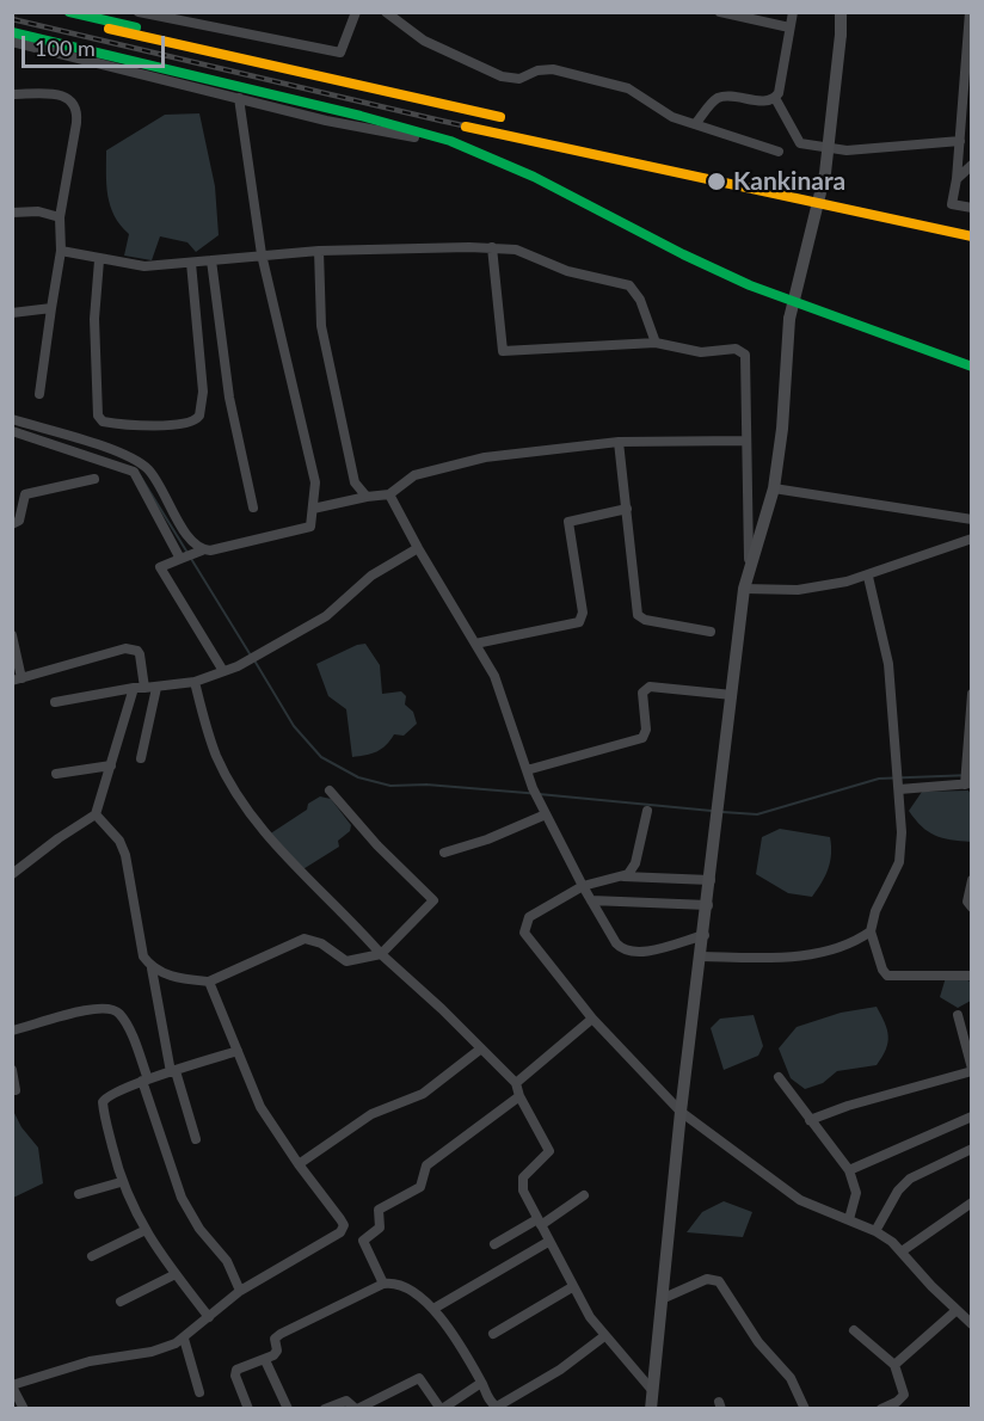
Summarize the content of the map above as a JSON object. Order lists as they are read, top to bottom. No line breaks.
{"places":["Kankinara"],"scale_bar":"100 m"}
